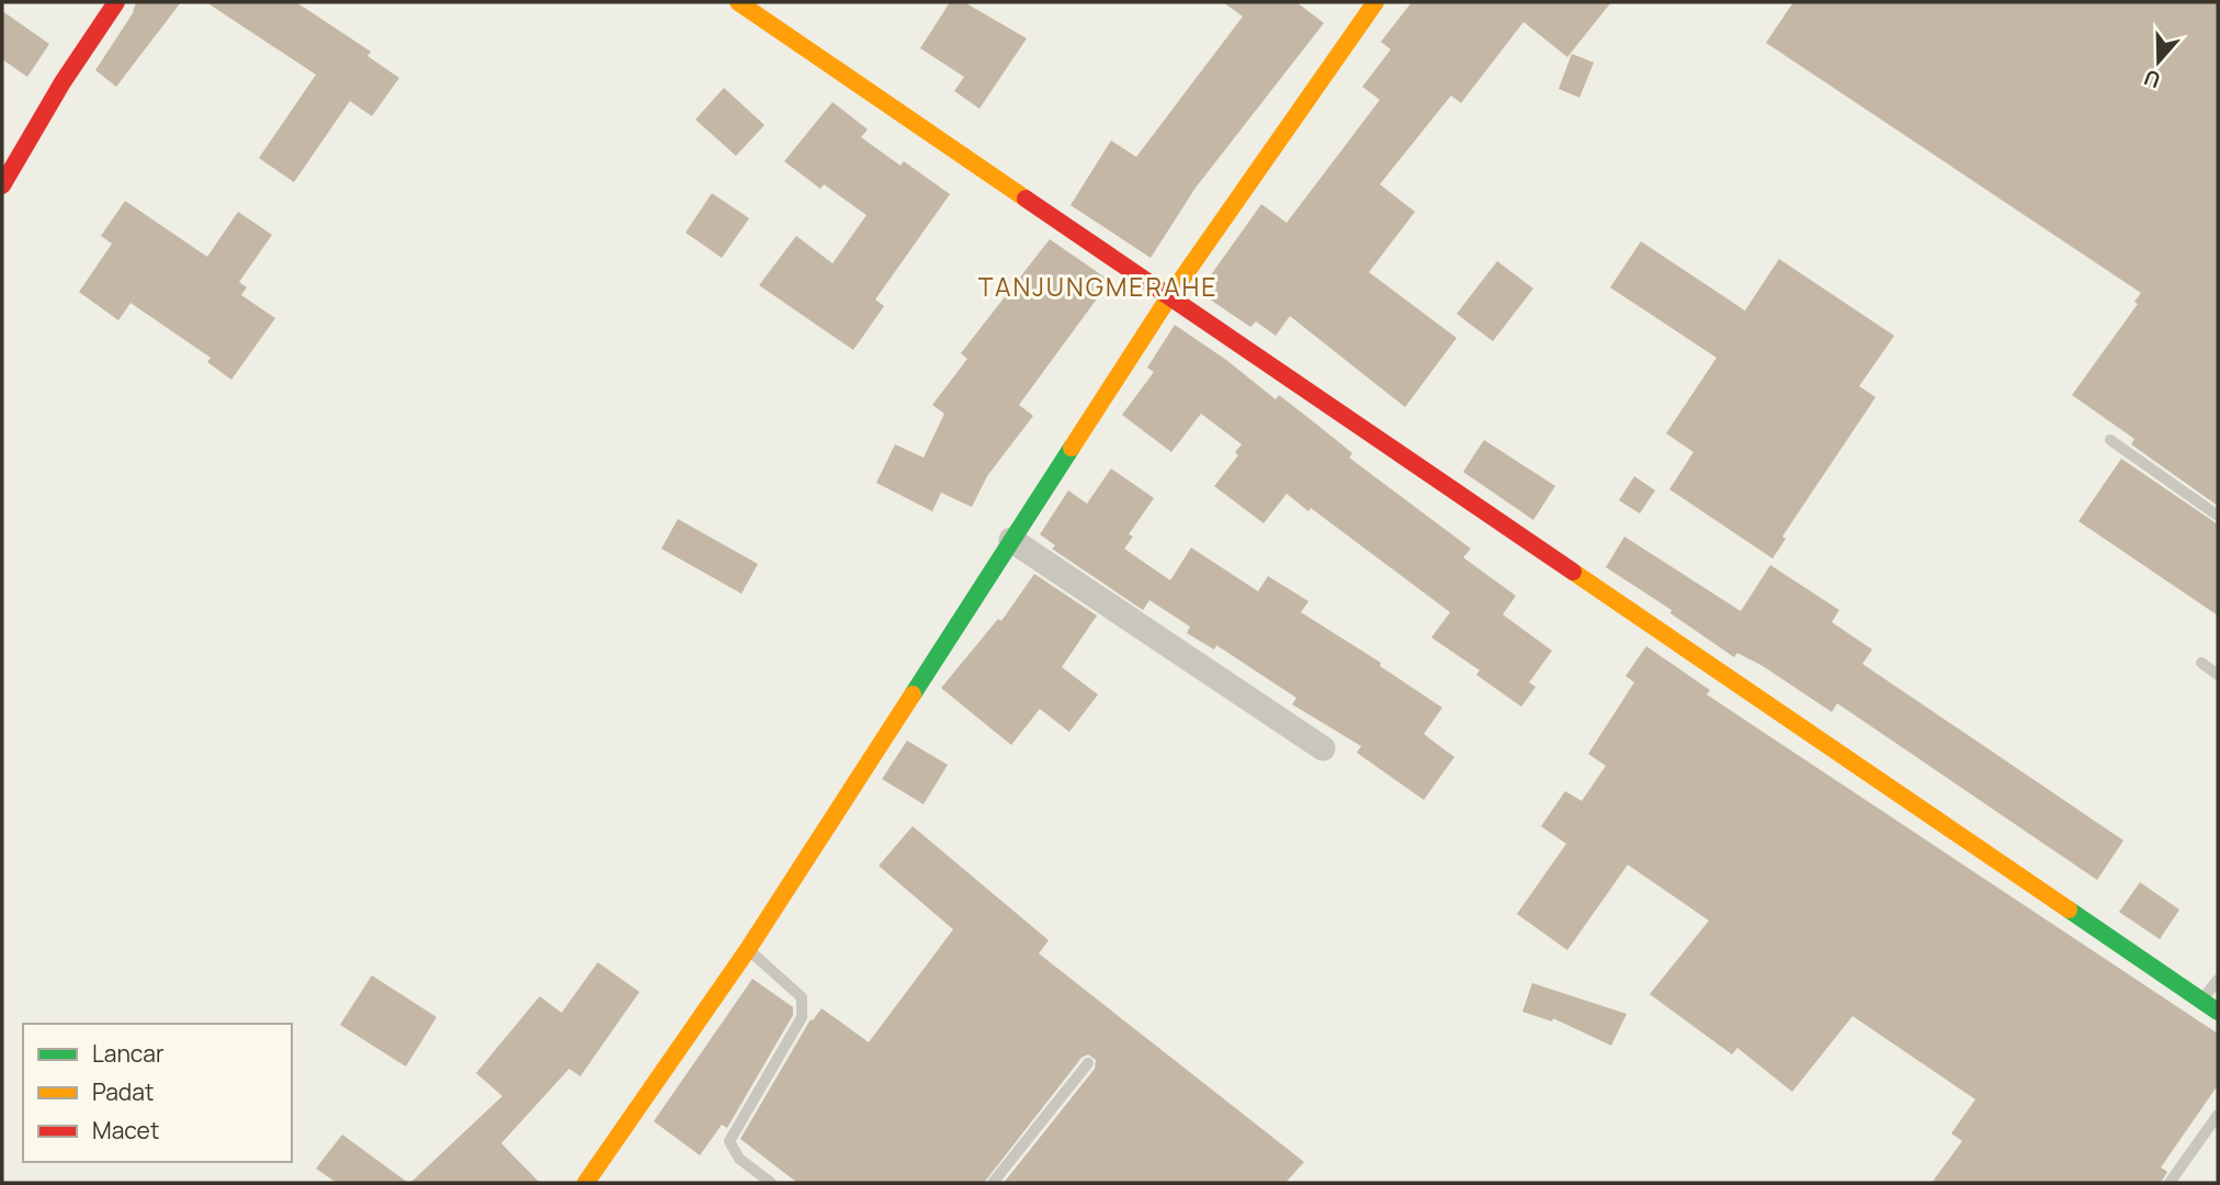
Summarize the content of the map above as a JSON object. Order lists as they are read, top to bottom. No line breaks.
{"districts":["TANJUNGMERAHE"],"legend":["Lancar","Padat","Macet"],"north":"bottom"}
